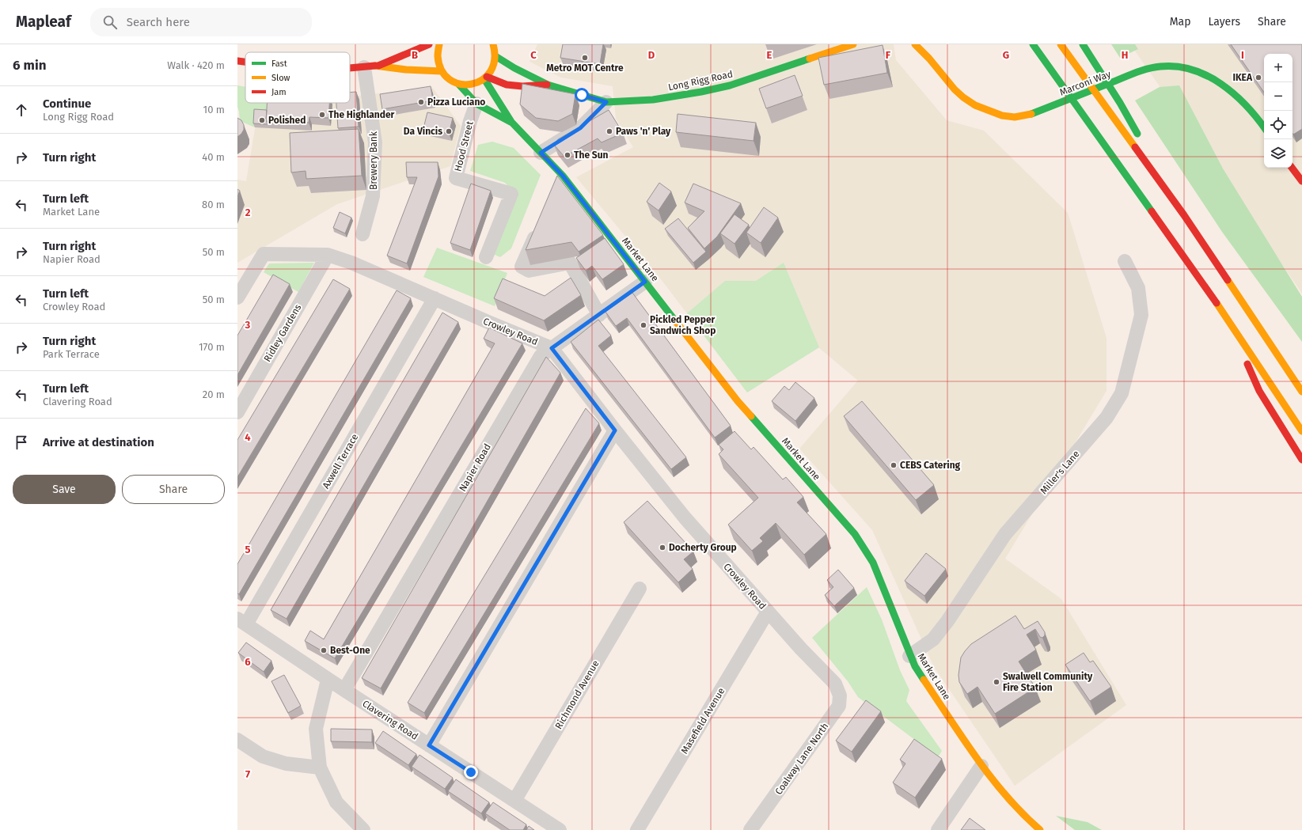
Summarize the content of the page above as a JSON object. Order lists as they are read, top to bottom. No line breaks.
{"streets":{"main road":["Long Rigg Road","Marconi Way","Market Lane"],"street":["Hood Street","Brewery Bank","Crowley Road","Ridley Gardens","Axwell Terrace","Napier Road","Miller's Lane","Richmond Avenue","Clavering Road","Masefield Avenue","Coalway Lane North"]},"crossings":[["Hood Street","Market Lane"],["Market Lane","Napier Road"],["Market Lane","Miller's Lane"],["Crowley Road","Ridley Gardens"],["Crowley Road","Axwell Terrace"],["Crowley Road","Napier Road"],["Crowley Road","Masefield Avenue"],["Crowley Road","Coalway Lane North"],["Axwell Terrace","Clavering Road"],["Napier Road","Clavering Road"],["Richmond Avenue","Clavering Road"]],"places":["Metro MOT Centre","IKEA","Pizza Luciano","The Highlander","Polished","Da Vincis","Paws 'n' Play","The Sun","Pickled Pepper Sandwich Shop","CEBS Catering","Docherty Group","Best-One","Swalwell Community Fire Station"],"legend":["Fast","Slow","Jam"],"page":{"header":"Mapleaf","search":"Search here","nav":["Map","Layers","Share"],"heading":["6 min","Walk · 420 m"],"map_buttons":["+","−"],"list":[["Continue","Long Rigg Road","10 m"],["Turn right","40 m"],["Turn left","Market Lane","80 m"],["Turn right","Napier Road","50 m"],["Turn left","Crowley Road","50 m"],["Turn right","Park Terrace","170 m"],["Turn left","Clavering Road","20 m"],"Arrive at destination"],"buttons":["Save","Share"]},"grid":{"columns":["B","C","D","E","F","G","H","I"],"rows":["2","3","4","5","6","7"]}}
